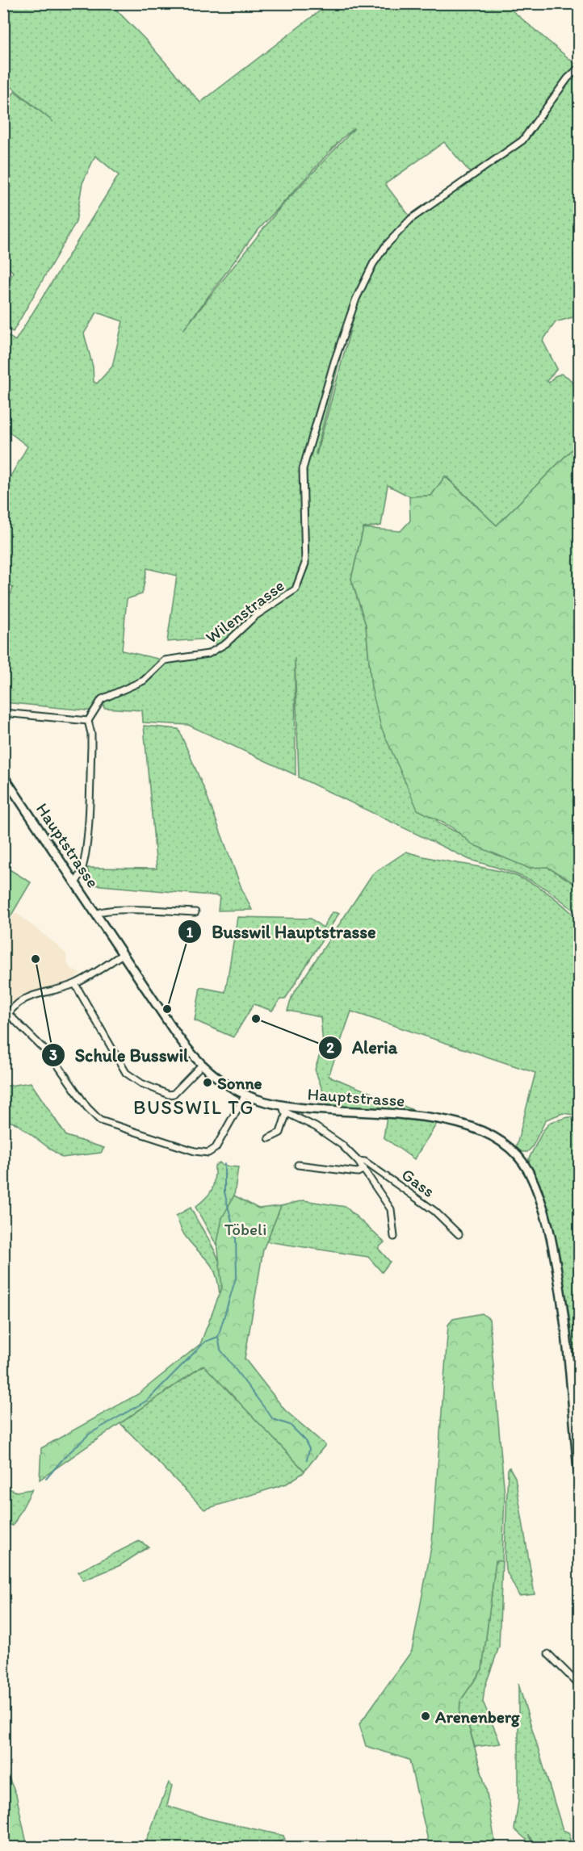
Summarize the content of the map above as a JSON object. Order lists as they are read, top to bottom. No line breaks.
{"streets":{"street":["Wilenstrasse","Hauptstrasse","Gass"]},"districts":["BUSSWIL TG"],"parks":["Töbeli"],"places":["Schule Busswil","Busswil Hauptstrasse","Aleria","Sonne","Arenenberg"]}
